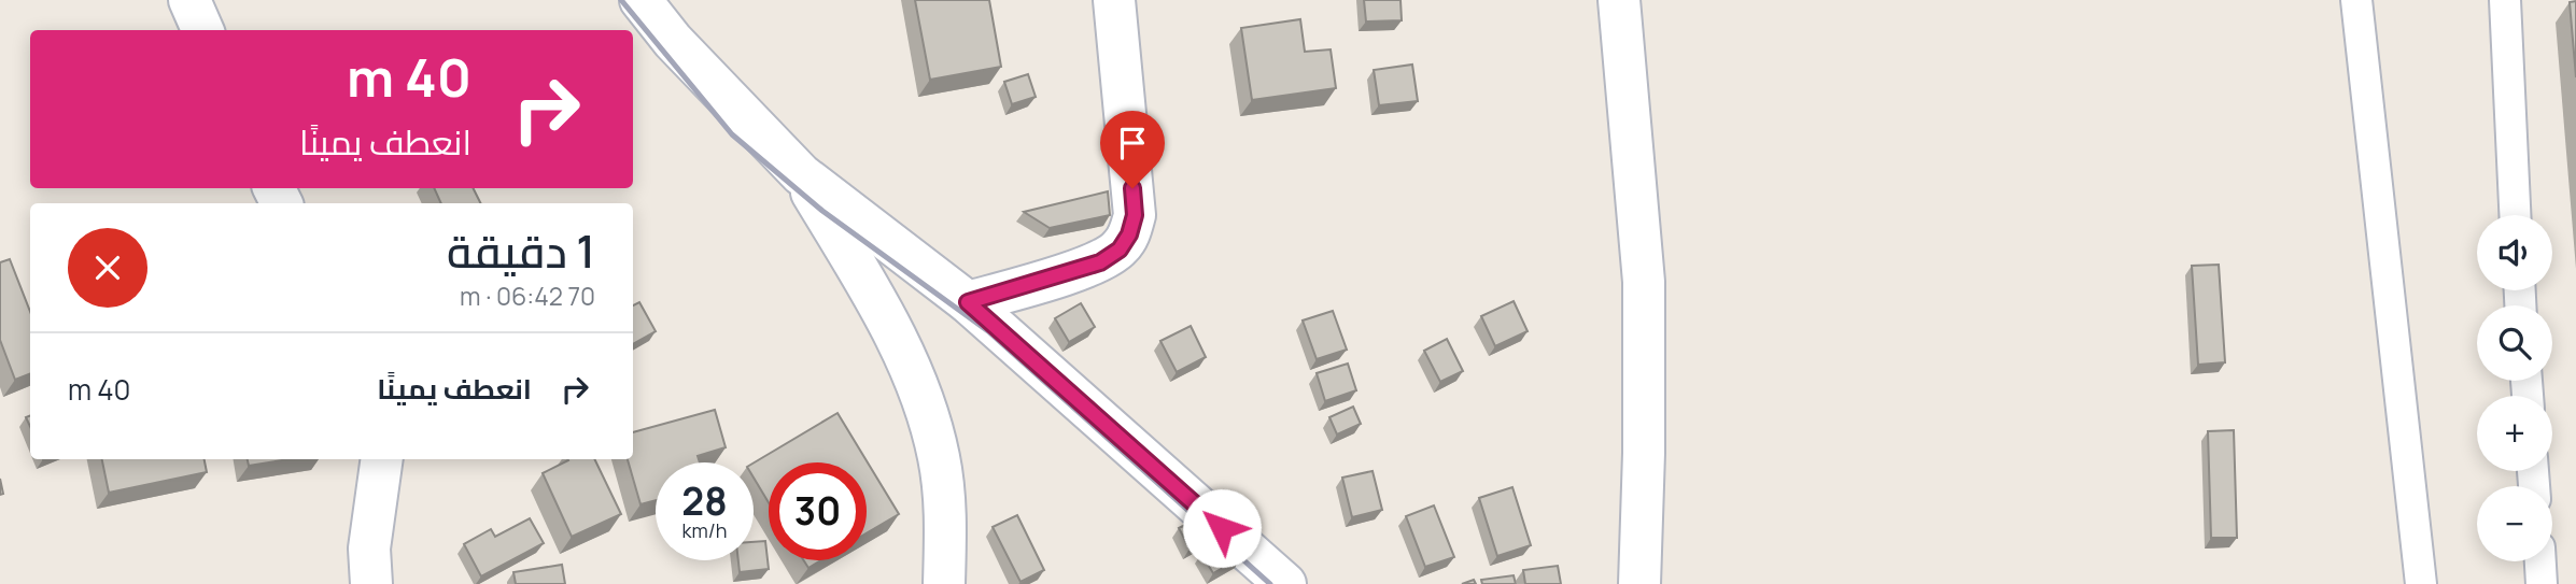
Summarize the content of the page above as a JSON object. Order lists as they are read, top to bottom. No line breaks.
{"page":{"turn":["40 m","انعطف يمينًا"],"heading":["1 دقيقة","70 m · 06:42"],"map_buttons":["+","−"],"list":[{"name":"انعطف يمينًا","value":"40 m"}],"speed":"28 km/h","limit":"30"}}
